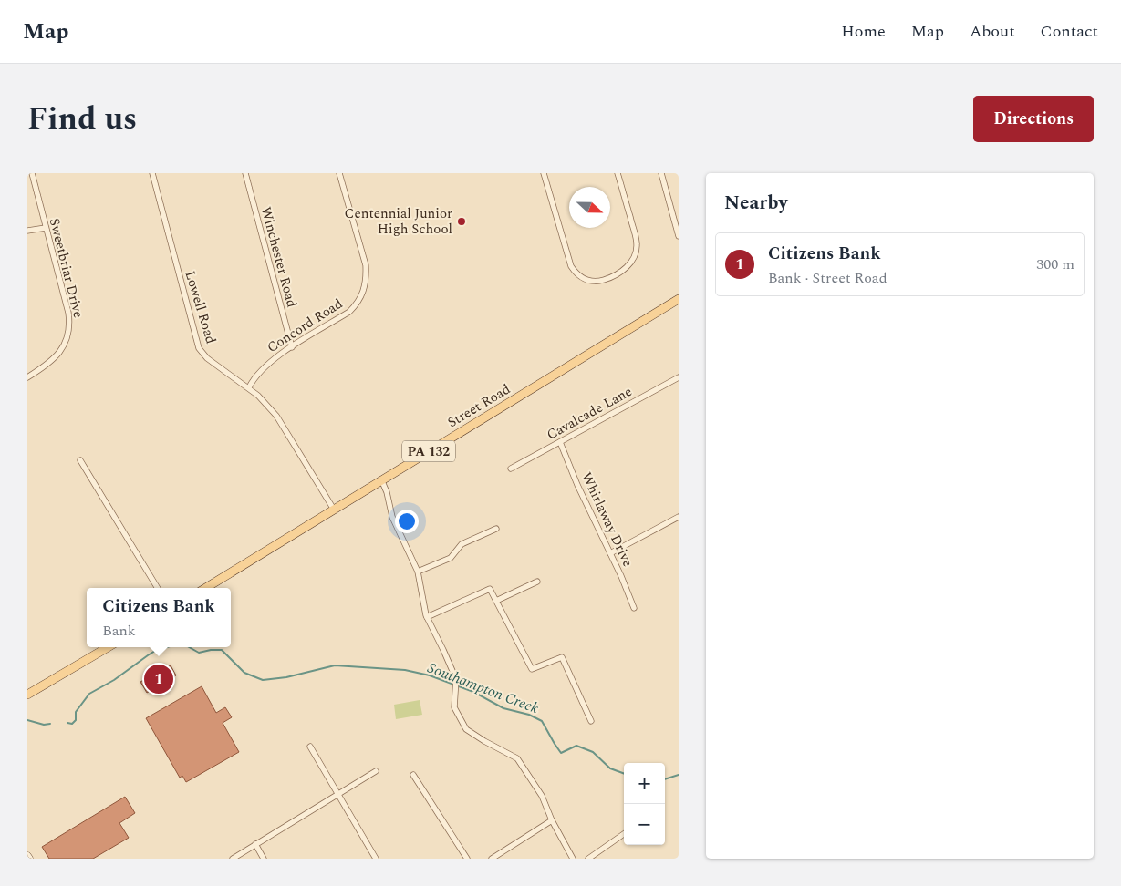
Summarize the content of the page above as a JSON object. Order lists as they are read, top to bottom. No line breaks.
{"streets":{"main road":["Street Road","PA 132"],"street":["Winchester Road","Sweetbriar Drive","Lowell Road","Concord Road","Cavalcade Lane","Whirlaway Drive"]},"crossings":[["Winchester Road","Concord Road"],["Lowell Road","Concord Road"],["Lowell Road","Street Road"],["Cavalcade Lane","Whirlaway Drive"]],"water":["Southampton Creek"],"places":["Centennial Junior High School"],"north":"right","page":{"header":"Map","nav":["Home","Map","About","Contact"],"title":"Find us","buttons":"Directions","heading":"Nearby","list":[{"mark":"1","name":"Citizens Bank","note":"Bank · Street Road","value":"300 m"}],"popup":["Citizens Bank","Bank"],"pins":"1","map_buttons":["+","−"]}}
